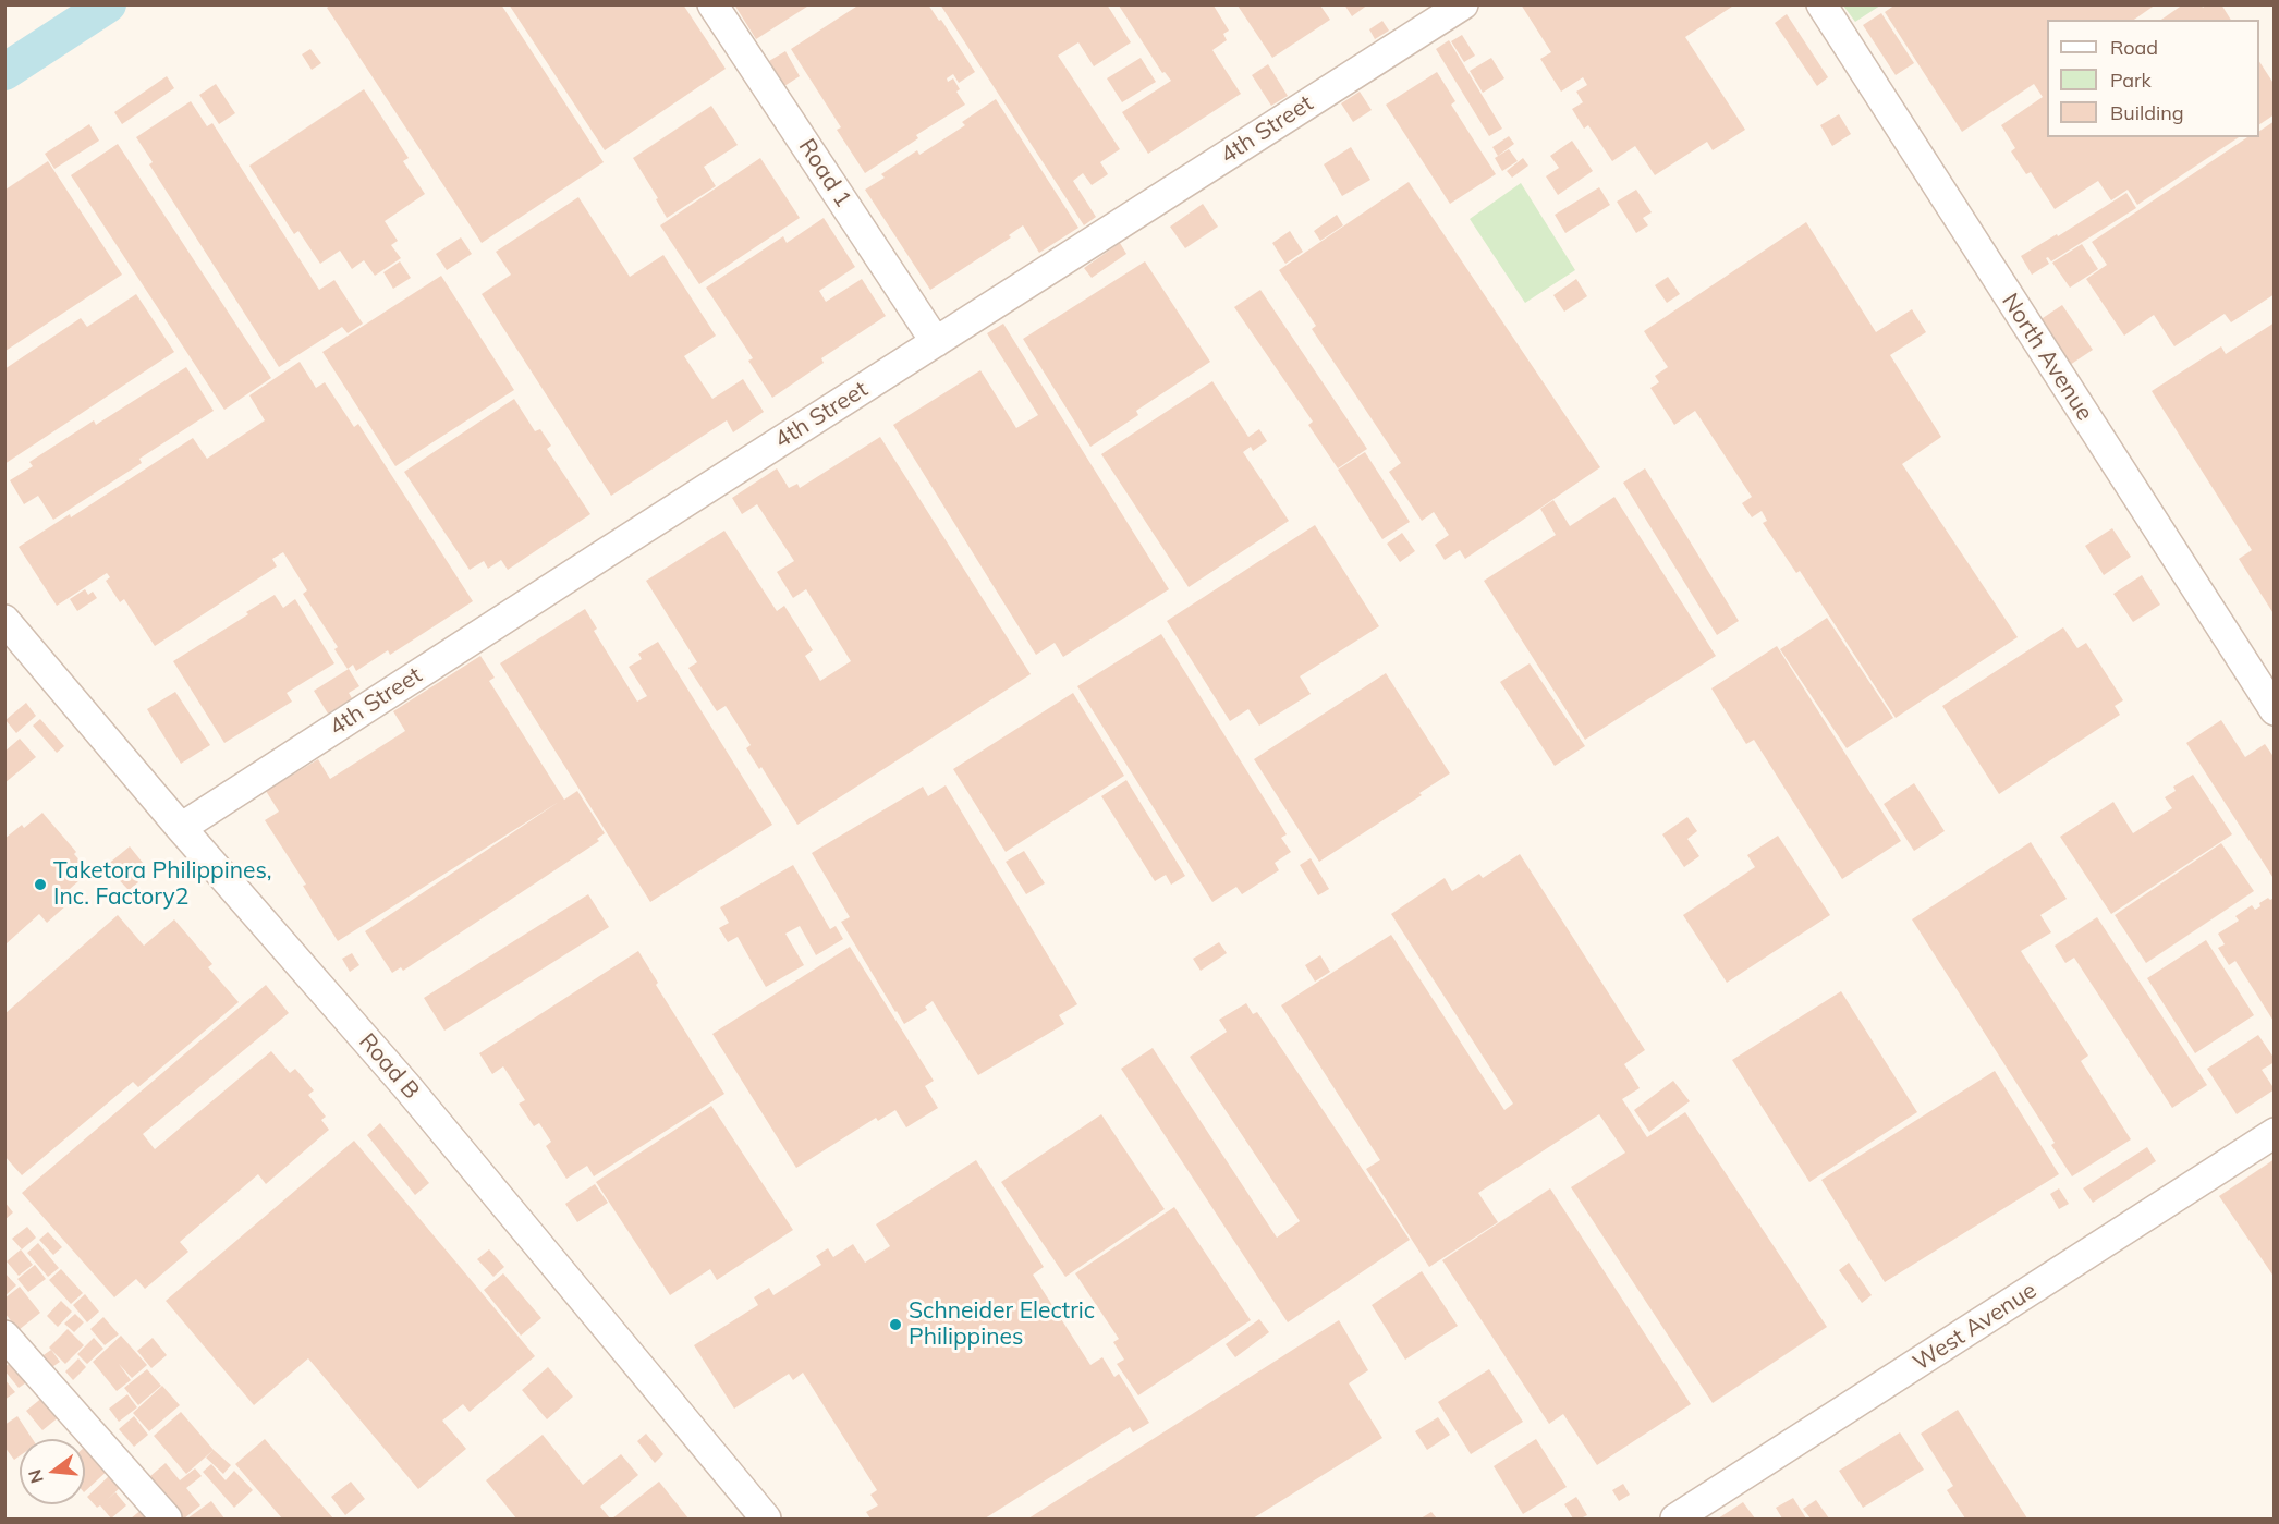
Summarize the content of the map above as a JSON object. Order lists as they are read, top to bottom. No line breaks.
{"streets":{"street":["4th Street","Road 1","North Avenue","Road B","West Avenue"]},"crossings":[["4th Street","Road 1"],["4th Street","Road B"]],"places":["Taketora Philippines, Inc. Factory2","Schneider Electric Philippines"],"legend":["Road","Park","Building"],"north":"left"}
